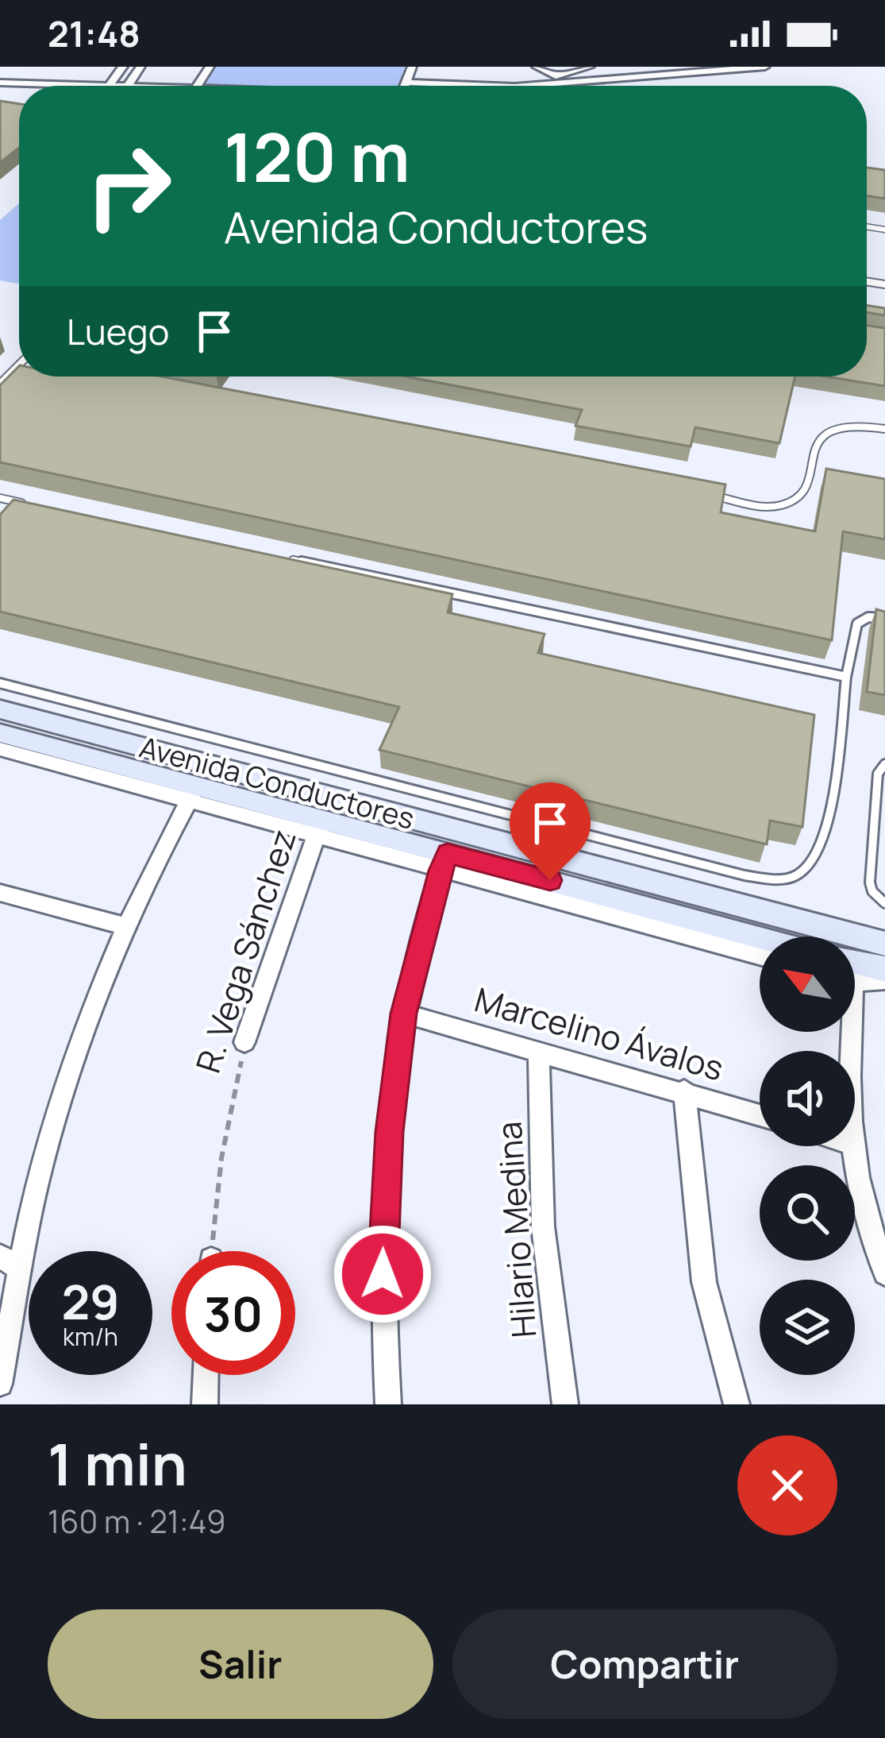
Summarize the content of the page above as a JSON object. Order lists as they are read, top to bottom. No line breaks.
{"streets":{"main road":["Avenida Conductores"],"street":["R. Vega Sánchez","Marcelino Ávalos","Hilario Medina"]},"crossings":[["Avenida Conductores","R. Vega Sánchez"],["Marcelino Ávalos","Hilario Medina"]],"north":"top left","page":{"status":"21:48","turn":["120 m","Avenida Conductores"],"then":"Luego","speed":"29 km/h","limit":"30","heading":["1 min","160 m · 21:49"],"buttons":["Salir","Compartir"]}}
